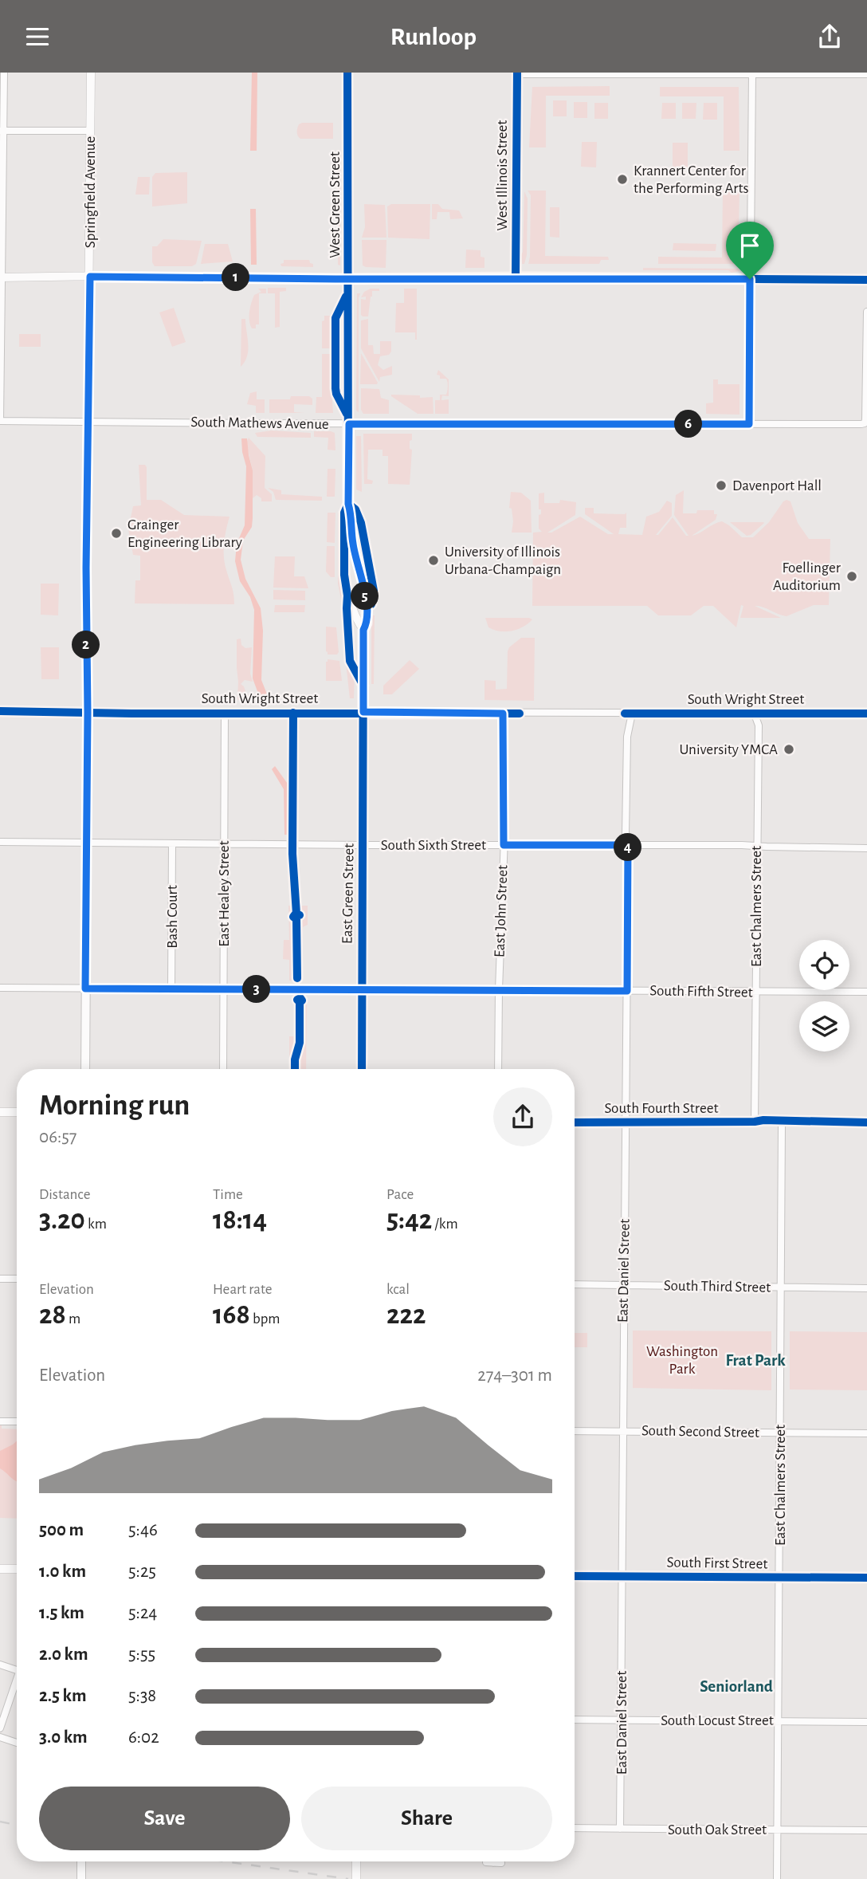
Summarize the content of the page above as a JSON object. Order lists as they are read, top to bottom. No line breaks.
{"streets":{"main road":["South Wright Street"],"street":["West Illinois Street","Springfield Avenue","West Green Street","South Mathews Avenue","South Sixth Street","East Healey Street","East Green Street","East Chalmers Street","East John Street","Bash Court","South Fifth Street","South Fourth Street","East Daniel Street","South Third Street","South Second Street","South First Street","South Locust Street","South Oak Street"]},"crossings":[["Springfield Avenue","South Mathews Avenue"],["Springfield Avenue","South Wright Street"],["West Green Street","South Mathews Avenue"],["West Green Street","South Wright Street"],["West Green Street","East Green Street"],["South Wright Street","East Healey Street"],["South Wright Street","East Green Street"],["South Wright Street","East John Street"],["South Wright Street","East Daniel Street"],["South Sixth Street","East Healey Street"],["South Sixth Street","East Green Street"],["South Sixth Street","East Chalmers Street"],["South Sixth Street","East John Street"],["South Sixth Street","Bash Court"],["South Sixth Street","East Daniel Street"],["East Healey Street","South Fifth Street"],["East Green Street","South Fifth Street"],["East Chalmers Street","South Fifth Street"],["East Chalmers Street","South Fourth Street"],["East Chalmers Street","South Third Street"],["East Chalmers Street","South Second Street"],["East Chalmers Street","South First Street"],["East Chalmers Street","South Locust Street"],["East Chalmers Street","South Oak Street"],["East John Street","South Fifth Street"],["Bash Court","South Fifth Street"],["South Fifth Street","East Daniel Street"],["South Fourth Street","East Daniel Street"],["East Daniel Street","South Third Street"],["East Daniel Street","South Second Street"],["East Daniel Street","South First Street"],["East Daniel Street","South Locust Street"],["East Daniel Street","South Oak Street"]],"districts":["Frat Park","Seniorland"],"parks":["Washington Park"],"places":["Krannert Center for the Performing Arts","Davenport Hall","Grainger Engineering Library","University of Illinois Urbana-Champaign","Foellinger Auditorium","University YMCA"],"page":{"header":"Runloop","pins":["1","6","5","2","4","3"],"heading":["Morning run","06:57"],"stats":[["Distance","3.20 km"],["Time","18:14"],["Pace","5:42 /km"],["Elevation","28 m"],["Heart rate","168 bpm"],["kcal","222"]],"chart":["Elevation","274–301 m"],"list":[{"name":"500 m","note":"5:46"},{"name":"1.0 km","note":"5:25"},{"name":"1.5 km","note":"5:24"},{"name":"2.0 km","note":"5:55"},{"name":"2.5 km","note":"5:38"},{"name":"3.0 km","note":"6:02"}],"buttons":["Save","Share"]}}
